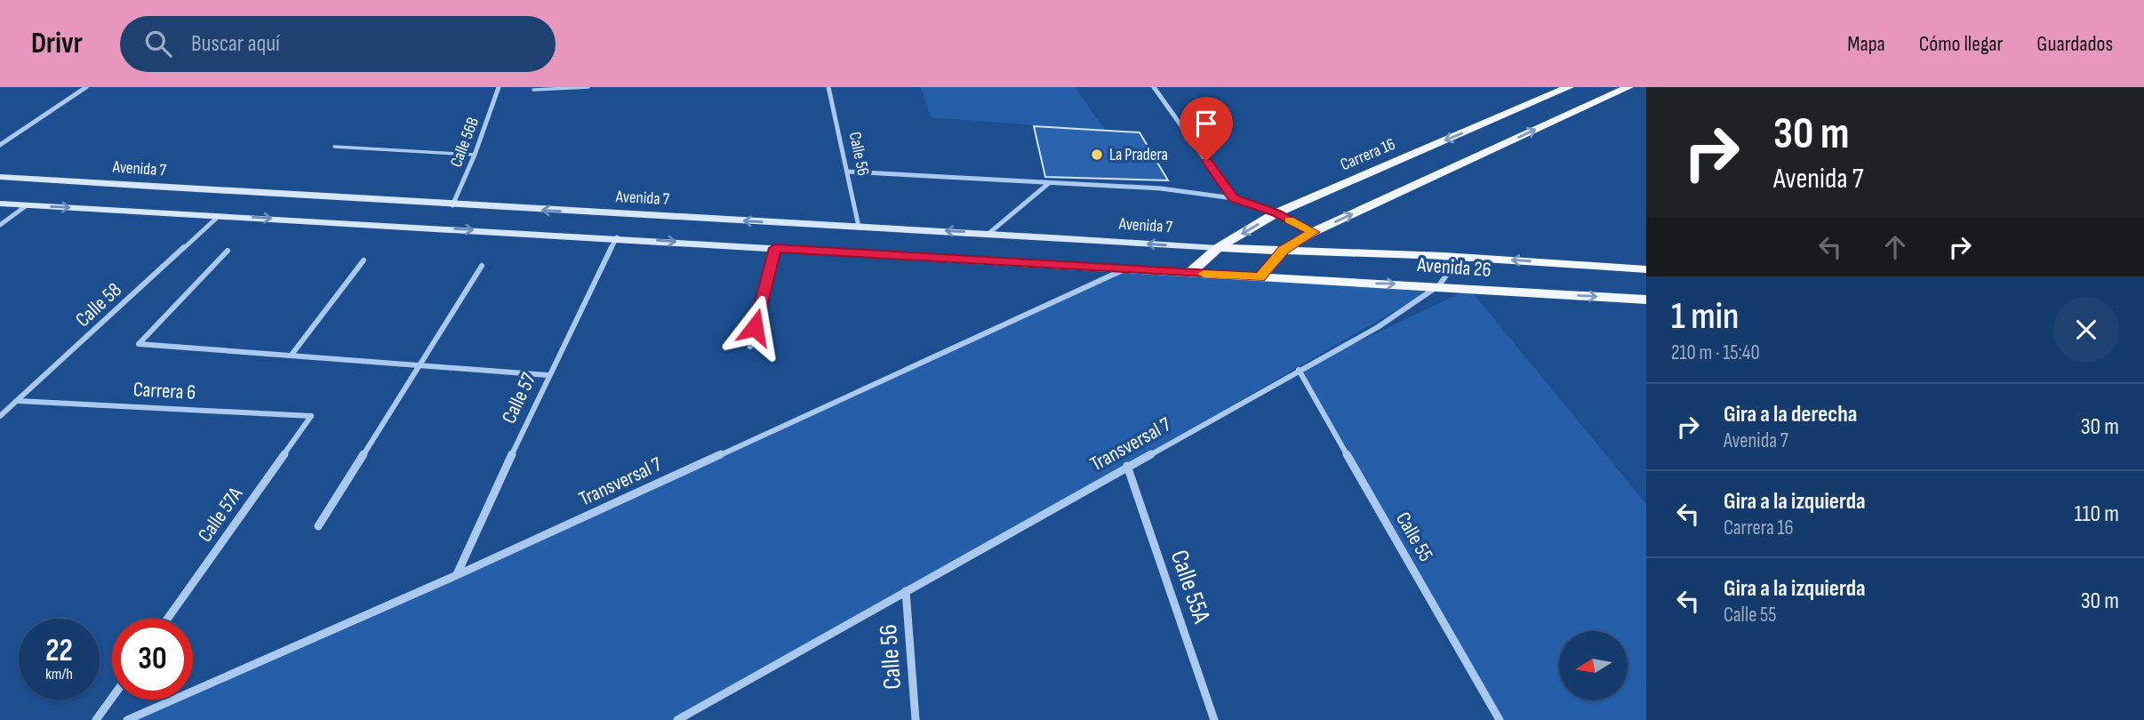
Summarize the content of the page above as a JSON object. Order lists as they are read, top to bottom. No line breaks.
{"streets":{"main road":["Carrera 16","Avenida 7","Avenida 26"],"street":["Calle 56B","Calle 56","Calle 58","Carrera 6","Calle 57","Transversal 7","Calle 57A","Calle 55","Calle 55A"]},"crossings":[["Calle 56B","Avenida 7"],["Calle 56","Avenida 7"],["Calle 56","Transversal 7"],["Carrera 16","Avenida 7"],["Avenida 7","Avenida 26"],["Avenida 26","Transversal 7"],["Calle 58","Carrera 6"],["Carrera 6","Calle 57A"],["Calle 57","Transversal 7"],["Transversal 7","Calle 55"],["Transversal 7","Calle 55A"]],"places":["La Pradera"],"north":"left","page":{"header":"Drivr","search":"Buscar aquí","nav":["Mapa","Cómo llegar","Guardados"],"turn":["30 m","Avenida 7"],"heading":["1 min","210 m · 15:40"],"list":[{"name":"Gira a la derecha","note":"Avenida 7","value":"30 m"},{"name":"Gira a la izquierda","note":"Carrera 16","value":"110 m"},{"name":"Gira a la izquierda","note":"Calle 55","value":"30 m"}],"speed":"22 km/h","limit":"30"}}
